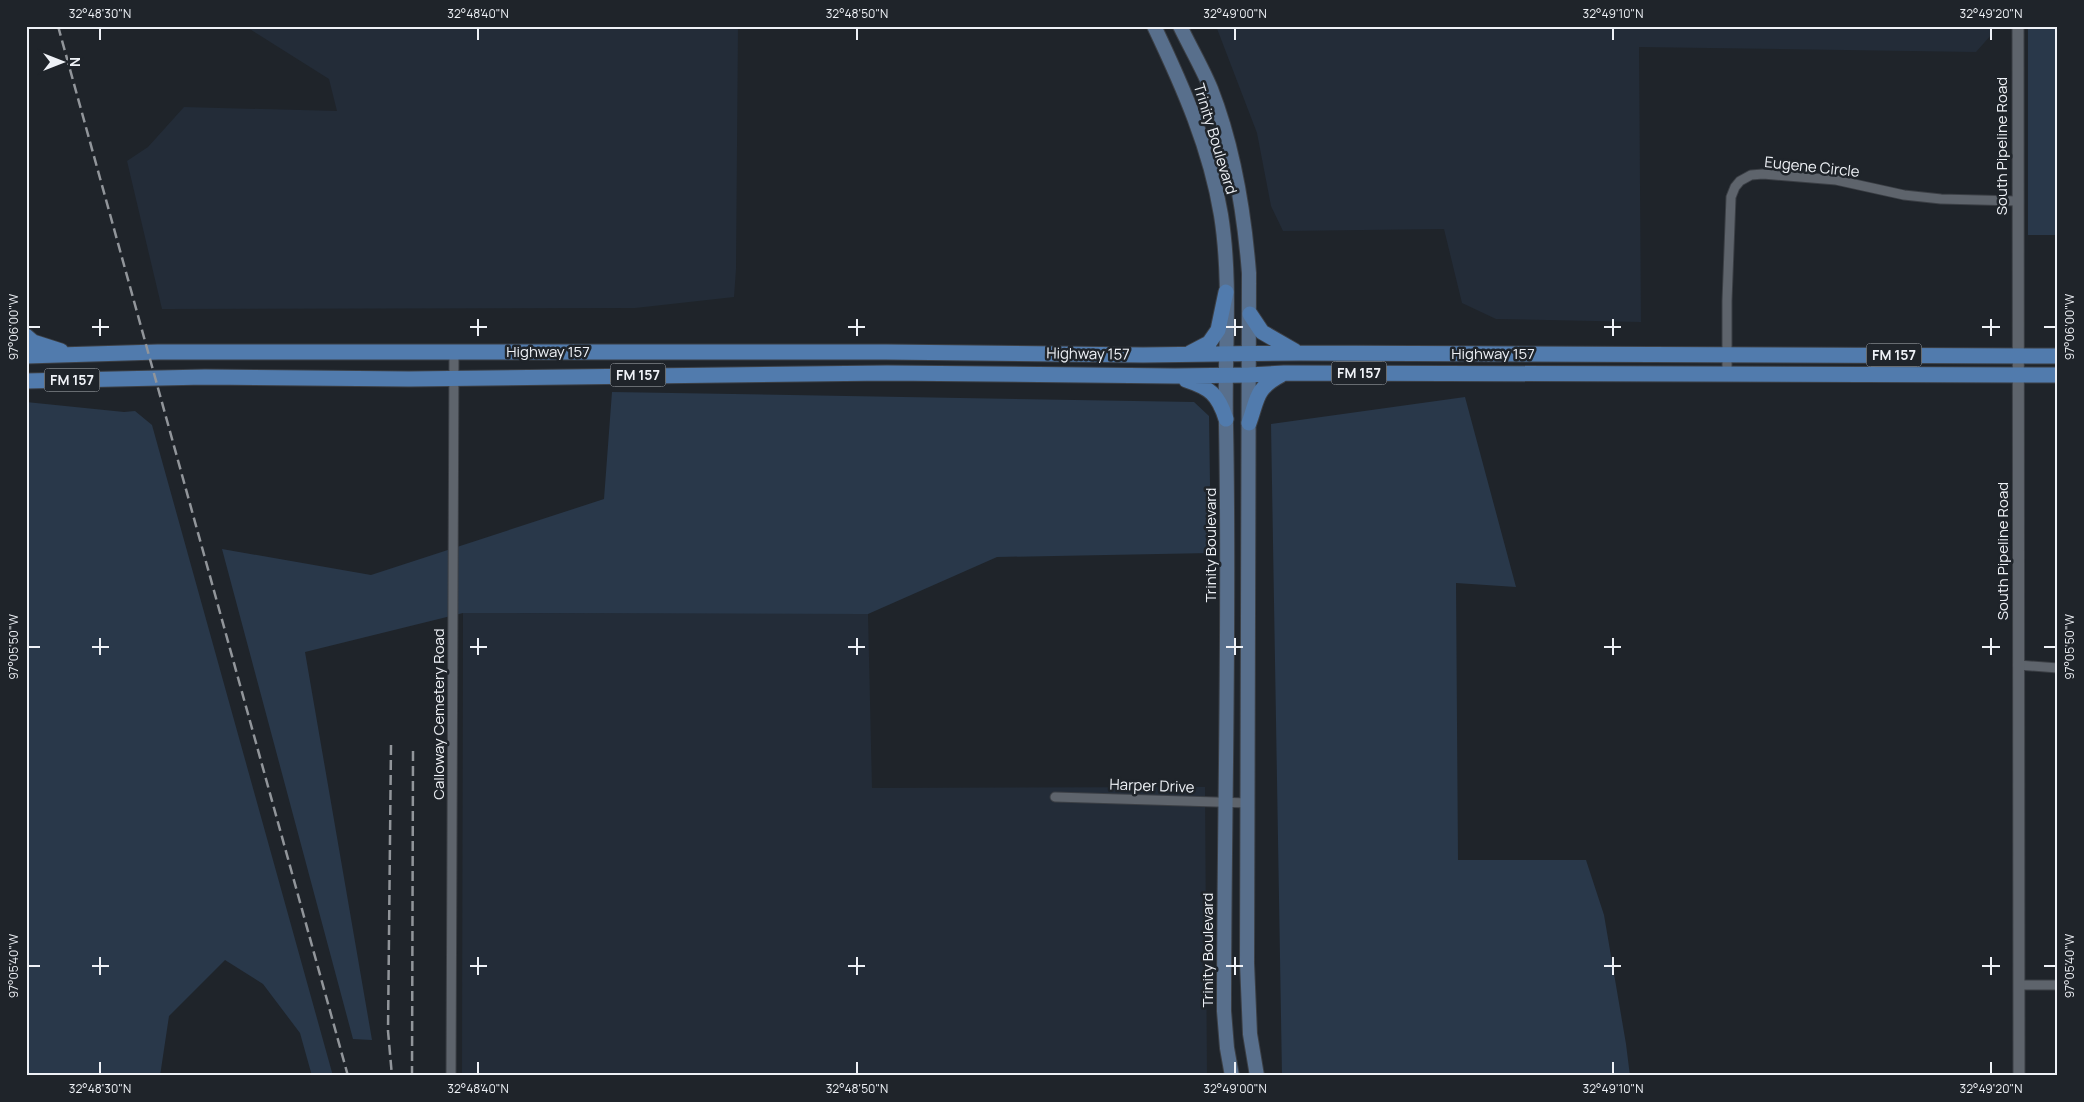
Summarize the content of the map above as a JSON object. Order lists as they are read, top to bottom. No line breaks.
{"streets":{"main road":["Trinity Boulevard","Highway 157","FM 157"],"street":["South Pipeline Road","Eugene Circle","Calloway Cemetery Road","Harper Drive"]},"crossings":[["Trinity Boulevard","Highway 157"],["Trinity Boulevard","Harper Drive"],["South Pipeline Road","Eugene Circle"],["South Pipeline Road","Highway 157"],["South Pipeline Road","FM 157"],["Eugene Circle","Highway 157"],["Highway 157","FM 157"],["Highway 157","Calloway Cemetery Road"]],"north":"right","coordinates":["32°48'30\"N","32°48'40\"N","32°48'50\"N","32°49'00\"N","32°49'10\"N","32°49'20\"N","97°06'00\"W","97°05'50\"W","97°05'40\"W"]}
